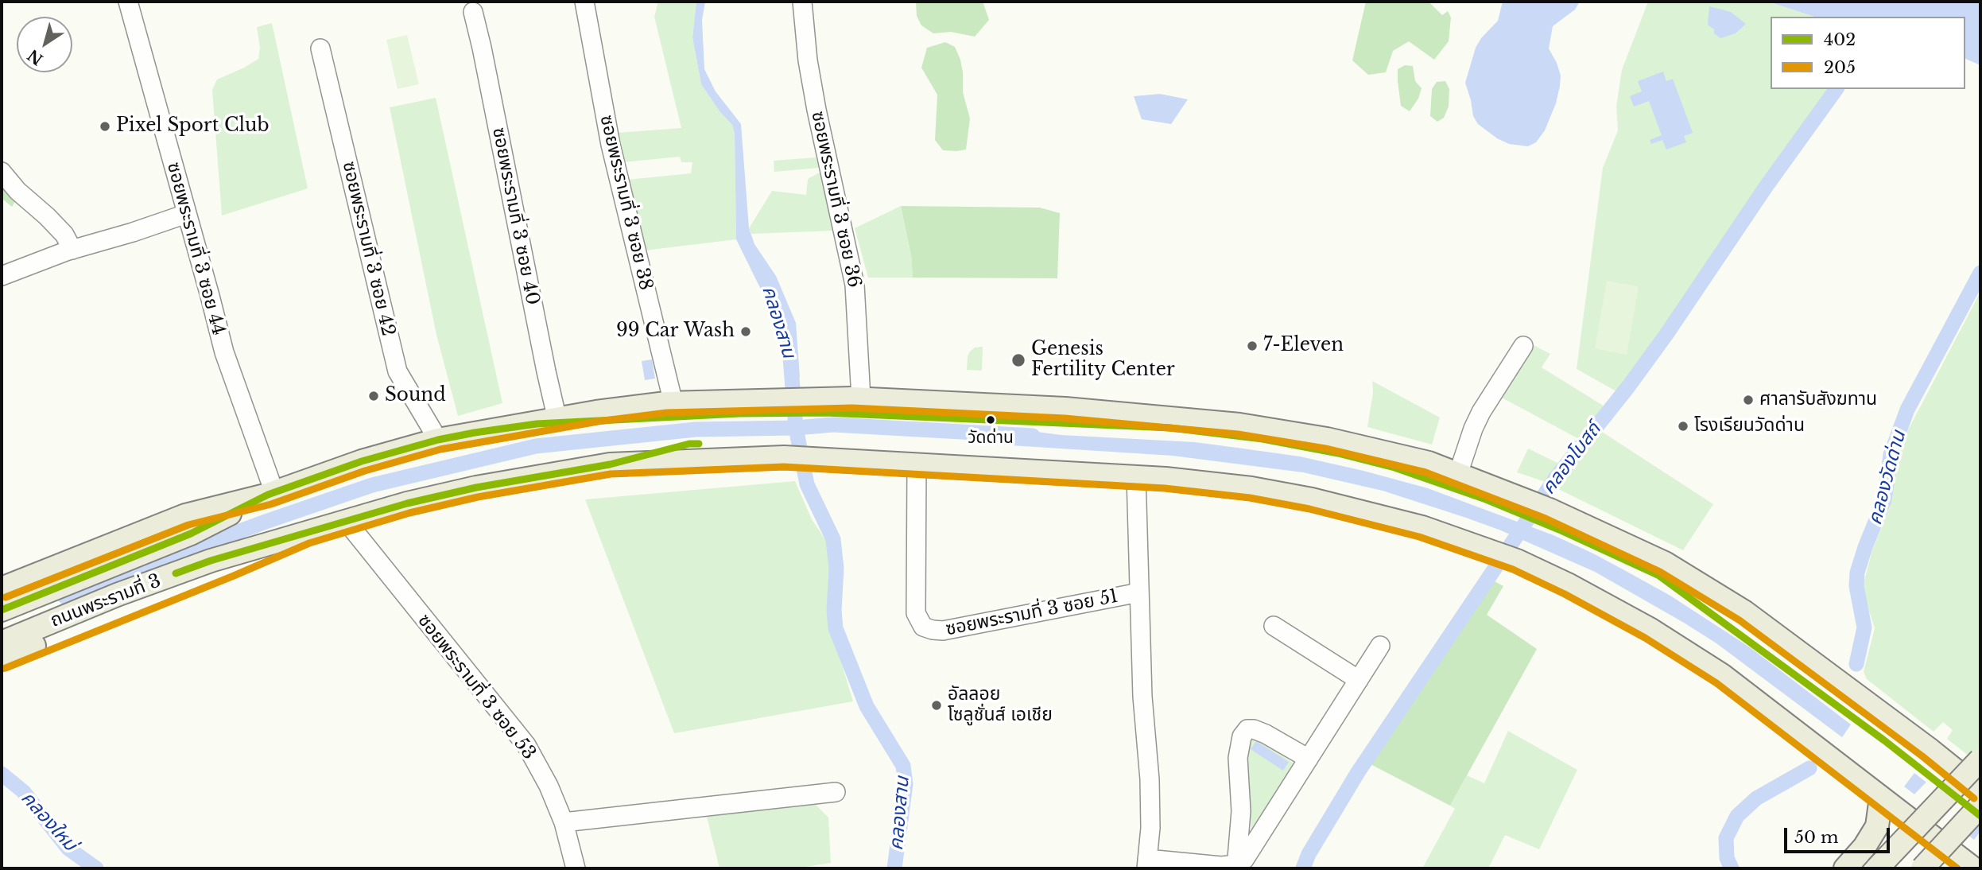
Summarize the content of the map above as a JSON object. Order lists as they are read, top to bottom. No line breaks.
{"streets":{"main road":["ถนนพระรามที่ 3"],"street":["ซอยพระรามที่ 3 ซอย 36","ซอยพระรามที่ 3 ซอย 38","ซอยพระรามที่ 3 ซอย 40","ซอยพระรามที่ 3 ซอย 44","ซอยพระรามที่ 3 ซอย 42","ซอยพระรามที่ 3 ซอย 51","ซอยพระรามที่ 3 ซอย 53"]},"crossings":[["ซอยพระรามที่ 3 ซอย 36","ถนนพระรามที่ 3"],["ซอยพระรามที่ 3 ซอย 38","ถนนพระรามที่ 3"],["ซอยพระรามที่ 3 ซอย 40","ถนนพระรามที่ 3"],["ซอยพระรามที่ 3 ซอย 44","ถนนพระรามที่ 3"],["ซอยพระรามที่ 3 ซอย 42","ถนนพระรามที่ 3"],["ถนนพระรามที่ 3","ซอยพระรามที่ 3 ซอย 51"],["ถนนพระรามที่ 3","ซอยพระรามที่ 3 ซอย 53"]],"water":["คลองสาน","คลองโบสถ์","คลองวัดด่าน","คลองใหม่"],"places":["Pixel Sport Club","99 Car Wash","7-Eleven","Genesis Fertility Center","Sound","ศาลารับสังฆทาน","วัดด่าน","โรงเรียนวัดด่าน","อัลลอย โซลูชั่นส์ เอเชีย"],"lines":["transit line 205","transit line 402"],"legend":["402","205"],"scale_bar":"50 m","north":"bottom left"}
